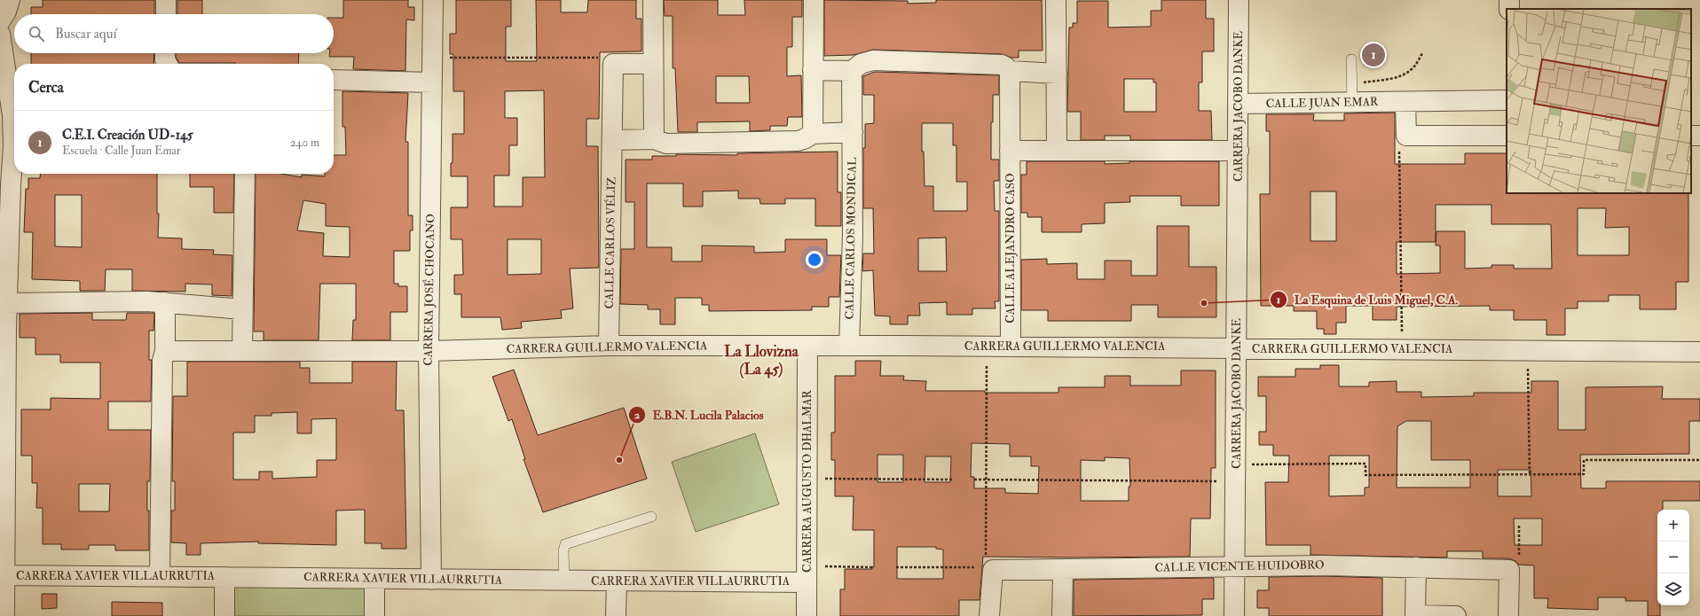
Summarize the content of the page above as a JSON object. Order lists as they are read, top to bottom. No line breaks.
{"streets":{"street":["CALLE JUAN EMAR","CARRERA JACOBO DANKE","CALLE CARLOS MONDICAL","CALLE CARLOS VÉLIZ","CALLE ALEJANDRO CASO","CARRERA JOSÉ CHOCANO","CARRERA GUILLERMO VALENCIA","CARRERA AUGUSTO DHALMAR","CALLE VICENTE HUIDOBRO","CARRERA XAVIER VILLAURRUTIA"]},"crossings":[["CALLE JUAN EMAR","CARRERA JACOBO DANKE"],["CARRERA JACOBO DANKE","CARRERA GUILLERMO VALENCIA"],["CARRERA JACOBO DANKE","CALLE VICENTE HUIDOBRO"],["CALLE CARLOS MONDICAL","CARRERA GUILLERMO VALENCIA"],["CALLE CARLOS VÉLIZ","CARRERA GUILLERMO VALENCIA"],["CALLE ALEJANDRO CASO","CARRERA GUILLERMO VALENCIA"],["CARRERA JOSÉ CHOCANO","CARRERA GUILLERMO VALENCIA"],["CARRERA JOSÉ CHOCANO","CARRERA XAVIER VILLAURRUTIA"],["CARRERA GUILLERMO VALENCIA","CARRERA AUGUSTO DHALMAR"],["CARRERA AUGUSTO DHALMAR","CARRERA XAVIER VILLAURRUTIA"]],"districts":["La Llovizna (La 45)"],"places":["La Esquina de Luis Miguel, C.A.","E.B.N. Lucila Palacios"],"page":{"search":"Buscar aquí","pins":"1","heading":"Cerca","list":[{"mark":"1","name":"C.E.I. Creación UD-145","note":"Escuela · Calle Juan Emar","value":"240 m"}],"map_buttons":["+","−"]}}
